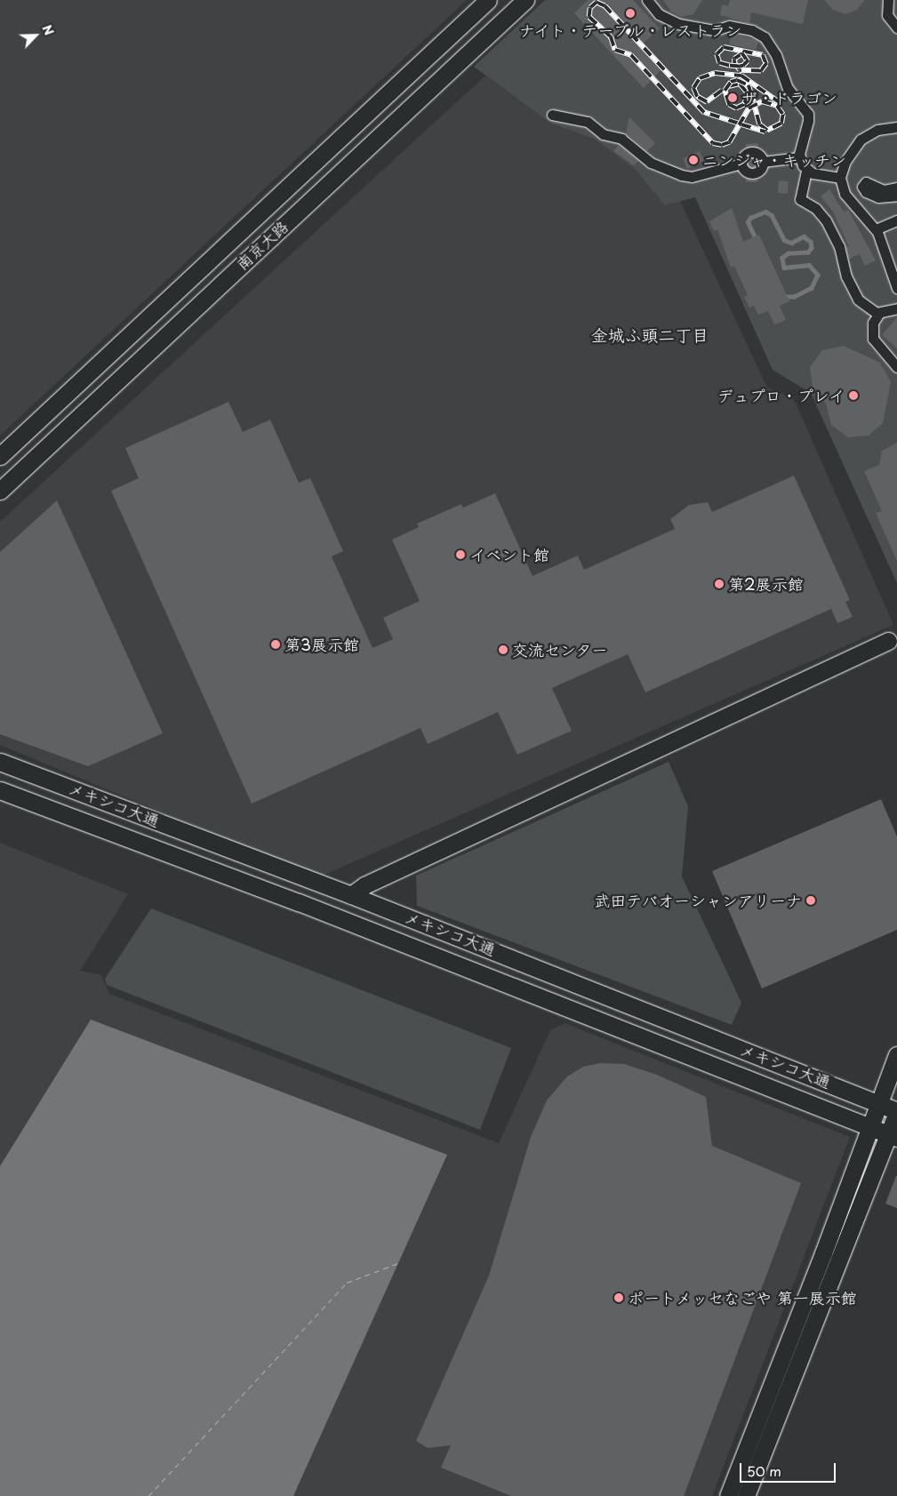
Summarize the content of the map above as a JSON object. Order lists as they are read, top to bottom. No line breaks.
{"streets":{"street":["南京大路","メキシコ大通"]},"districts":["金城ふ頭二丁目"],"places":["ナイト・テーブル・レストラン","ザ・ドラゴン","ニンジャ・キッチン","デュプロ・プレイ","イベント館","第2展示館","第3展示館","交流センター","武田テバオーシャンアリーナ","ポートメッセなごや 第一展示館"],"scale_bar":"50 m","north":"top right"}
